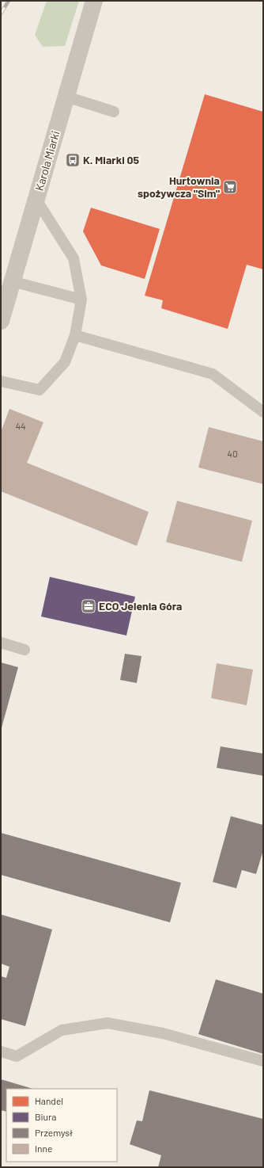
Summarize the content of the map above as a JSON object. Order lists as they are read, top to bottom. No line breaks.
{"streets":{"street":["Karola Miarki"]},"places":{"bus stop":["K. Miarki 05"],"supermarket":["Hurtownia spożywcza \"Sim\""],"office":["ECO Jelenia Góra"]},"house_numbers":["44","40"],"legend":["Handel","Biura","Przemysł","Inne"]}
